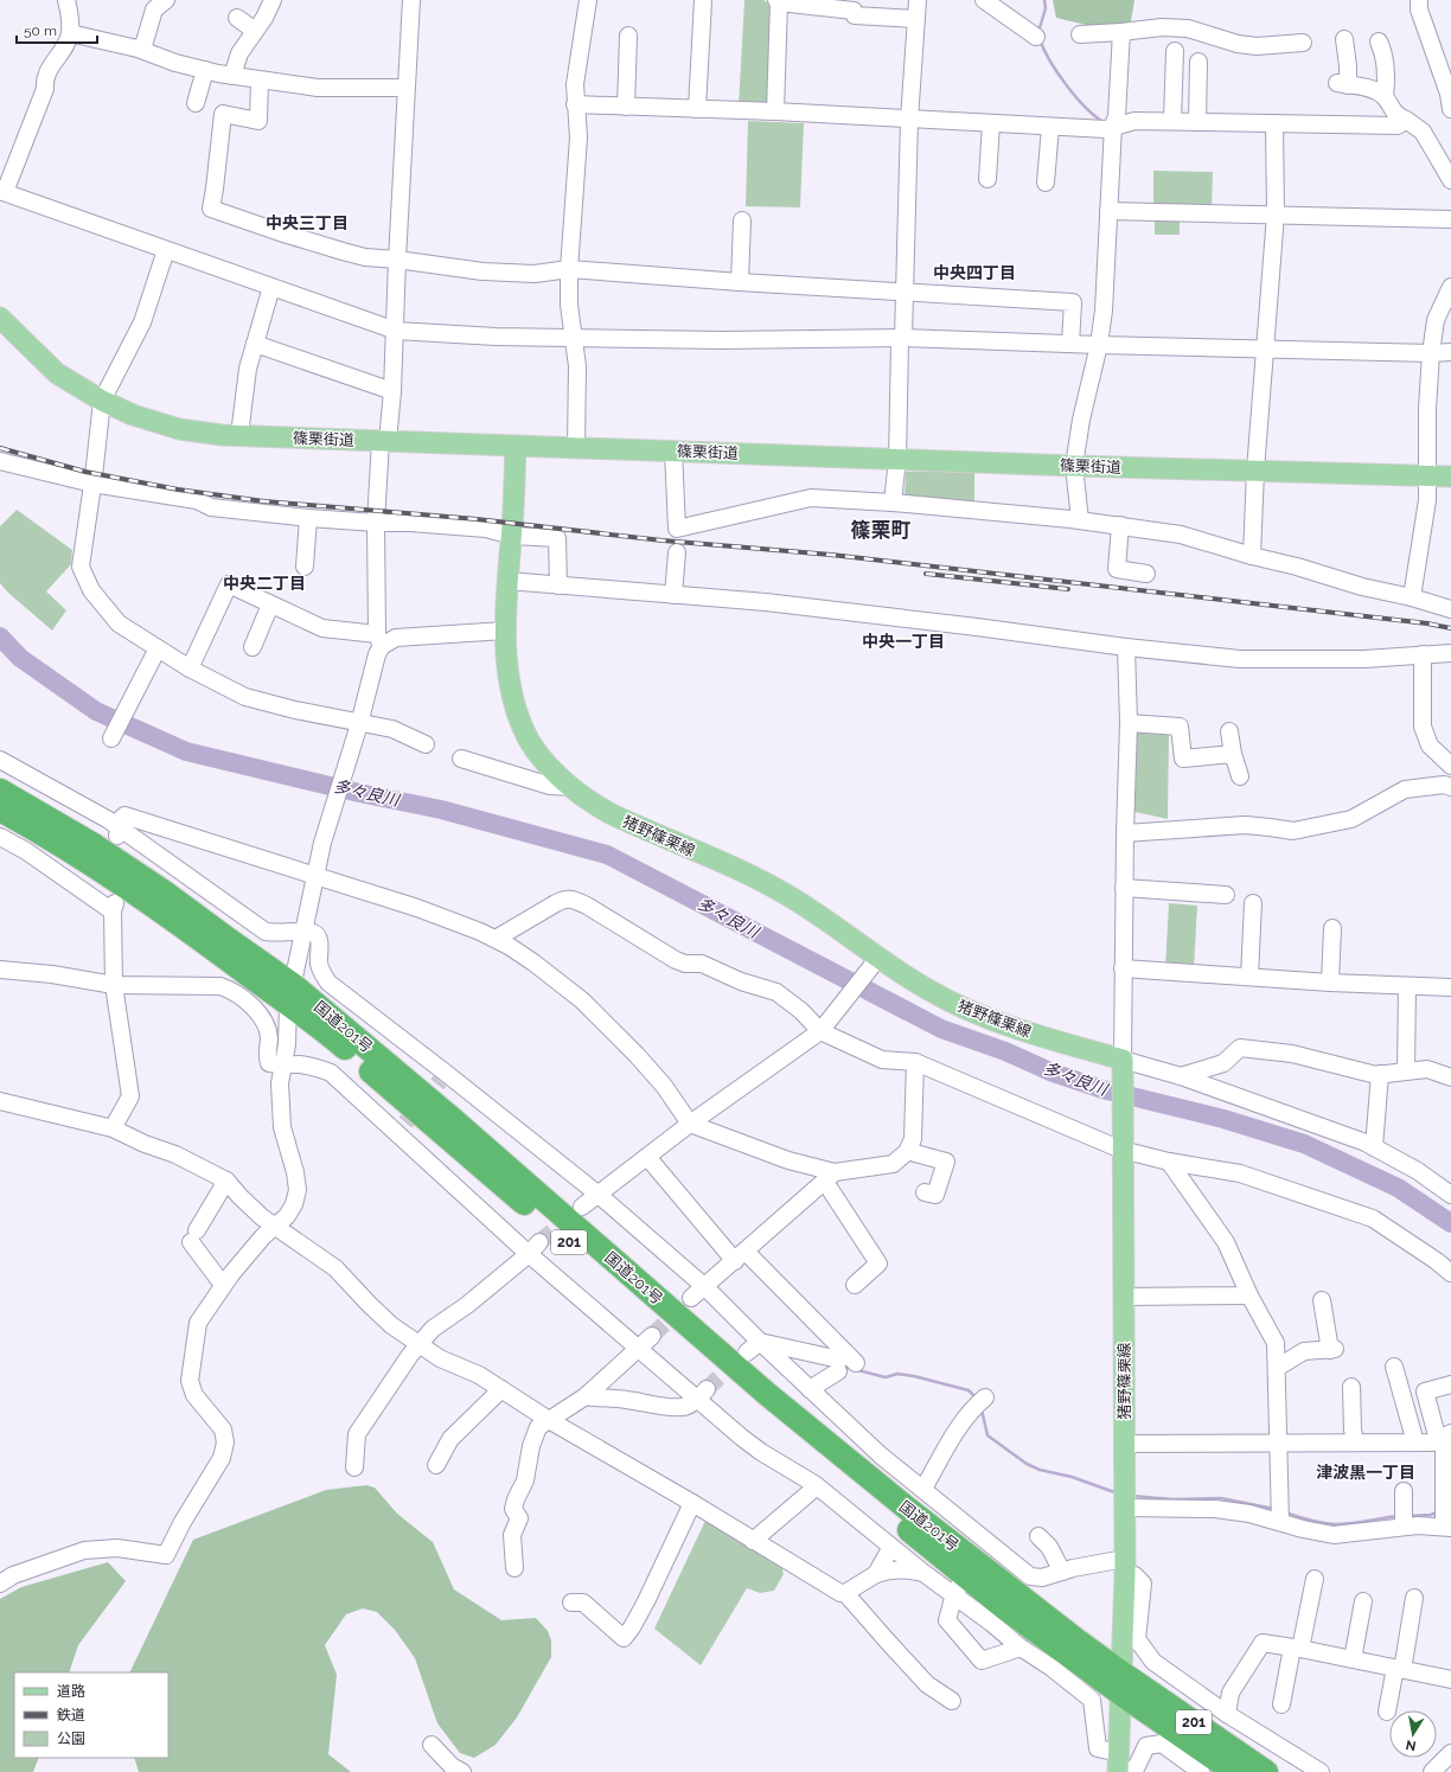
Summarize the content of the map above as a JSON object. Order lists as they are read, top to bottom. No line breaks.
{"streets":{"highway":["国道201号","201"],"main road":["篠栗街道","猪野篠栗線"]},"crossings":[["篠栗街道","猪野篠栗線"],["猪野篠栗線","国道201号"]],"districts":["中央三丁目","中央四丁目","篠栗町","中央二丁目","中央一丁目","津波黒一丁目"],"water":["多々良川"],"legend":["道路","鉄道","公園"],"scale_bar":"50 m","north":"bottom"}
